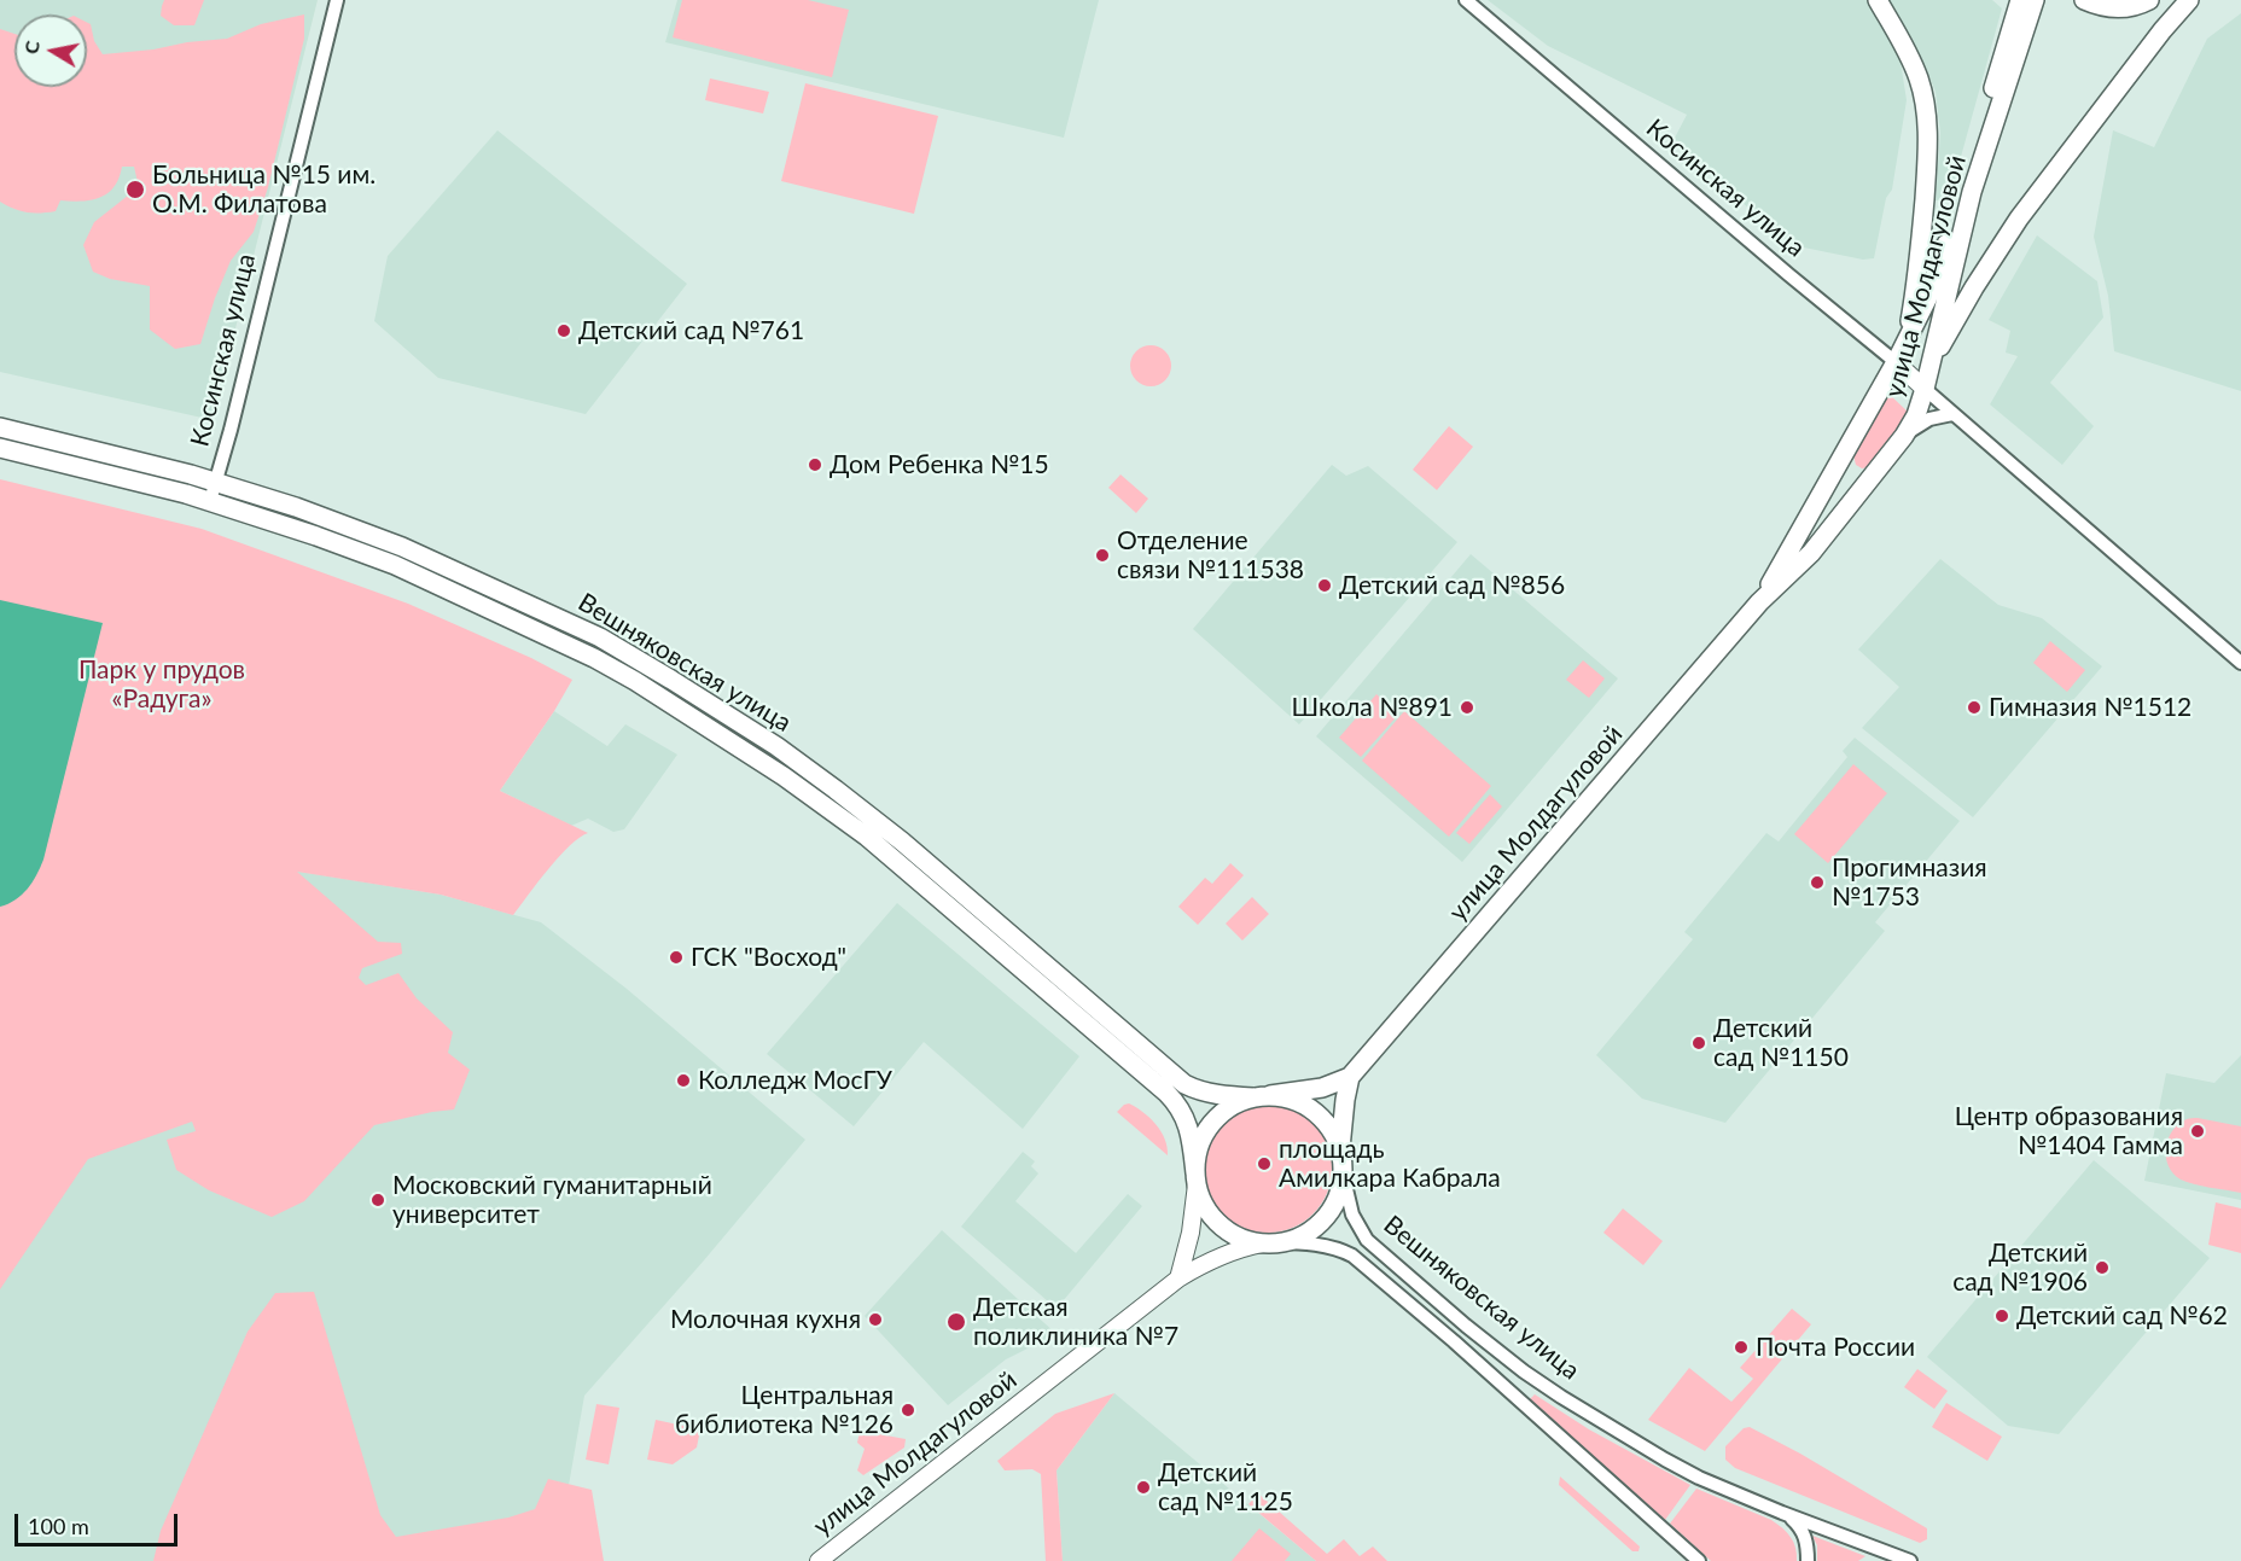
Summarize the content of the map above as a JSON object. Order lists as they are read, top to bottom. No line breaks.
{"streets":{"main road":["улица Молдагуловой","Вешняковская улица"],"street":["Косинская улица"]},"crossings":[["Косинская улица","улица Молдагуловой"],["Косинская улица","Вешняковская улица"],["улица Молдагуловой","Вешняковская улица"]],"parks":["Парк у прудов «Радуга»"],"places":["Больница №15 им. О.М. Филатова","Детский сад №761","Дом Ребенка №15","Отделение связи №111538","Детский сад №856","Школа №891","Гимназия №1512","Прогимназия №1753","ГСК \"Восход\"","Детский сад №1150","Колледж МосГУ","Центр образования №1404 Гамма","площадь Амилкара Кабрала","Московский гуманитарный университет","Детский сад №1906","Детский сад №62","Молочная кухня","Детская поликлиника №7","Почта России","Центральная библиотека №126","Детский сад №1125"],"scale_bar":"100 m","north":"left"}
